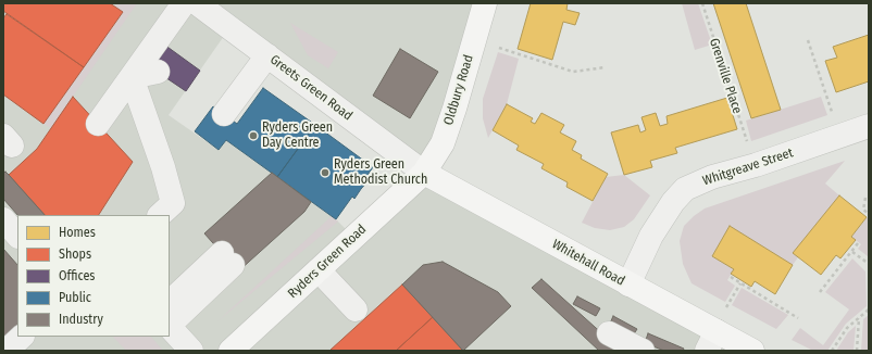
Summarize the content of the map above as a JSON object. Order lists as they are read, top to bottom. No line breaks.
{"streets":{"main road":["Oldbury Road","Ryders Green Road","Whitehall Road"],"street":["Greets Green Road","Whitgreave Street"],"path":["Grenville Place"]},"crossings":[["Greets Green Road","Oldbury Road"],["Greets Green Road","Ryders Green Road"],["Greets Green Road","Whitehall Road"],["Oldbury Road","Ryders Green Road"],["Oldbury Road","Whitehall Road"],["Whitgreave Street","Whitehall Road"],["Ryders Green Road","Whitehall Road"]],"places":["Ryders Green Day Centre","Ryders Green Methodist Church"],"legend":["Homes","Shops","Offices","Public","Industry"]}
